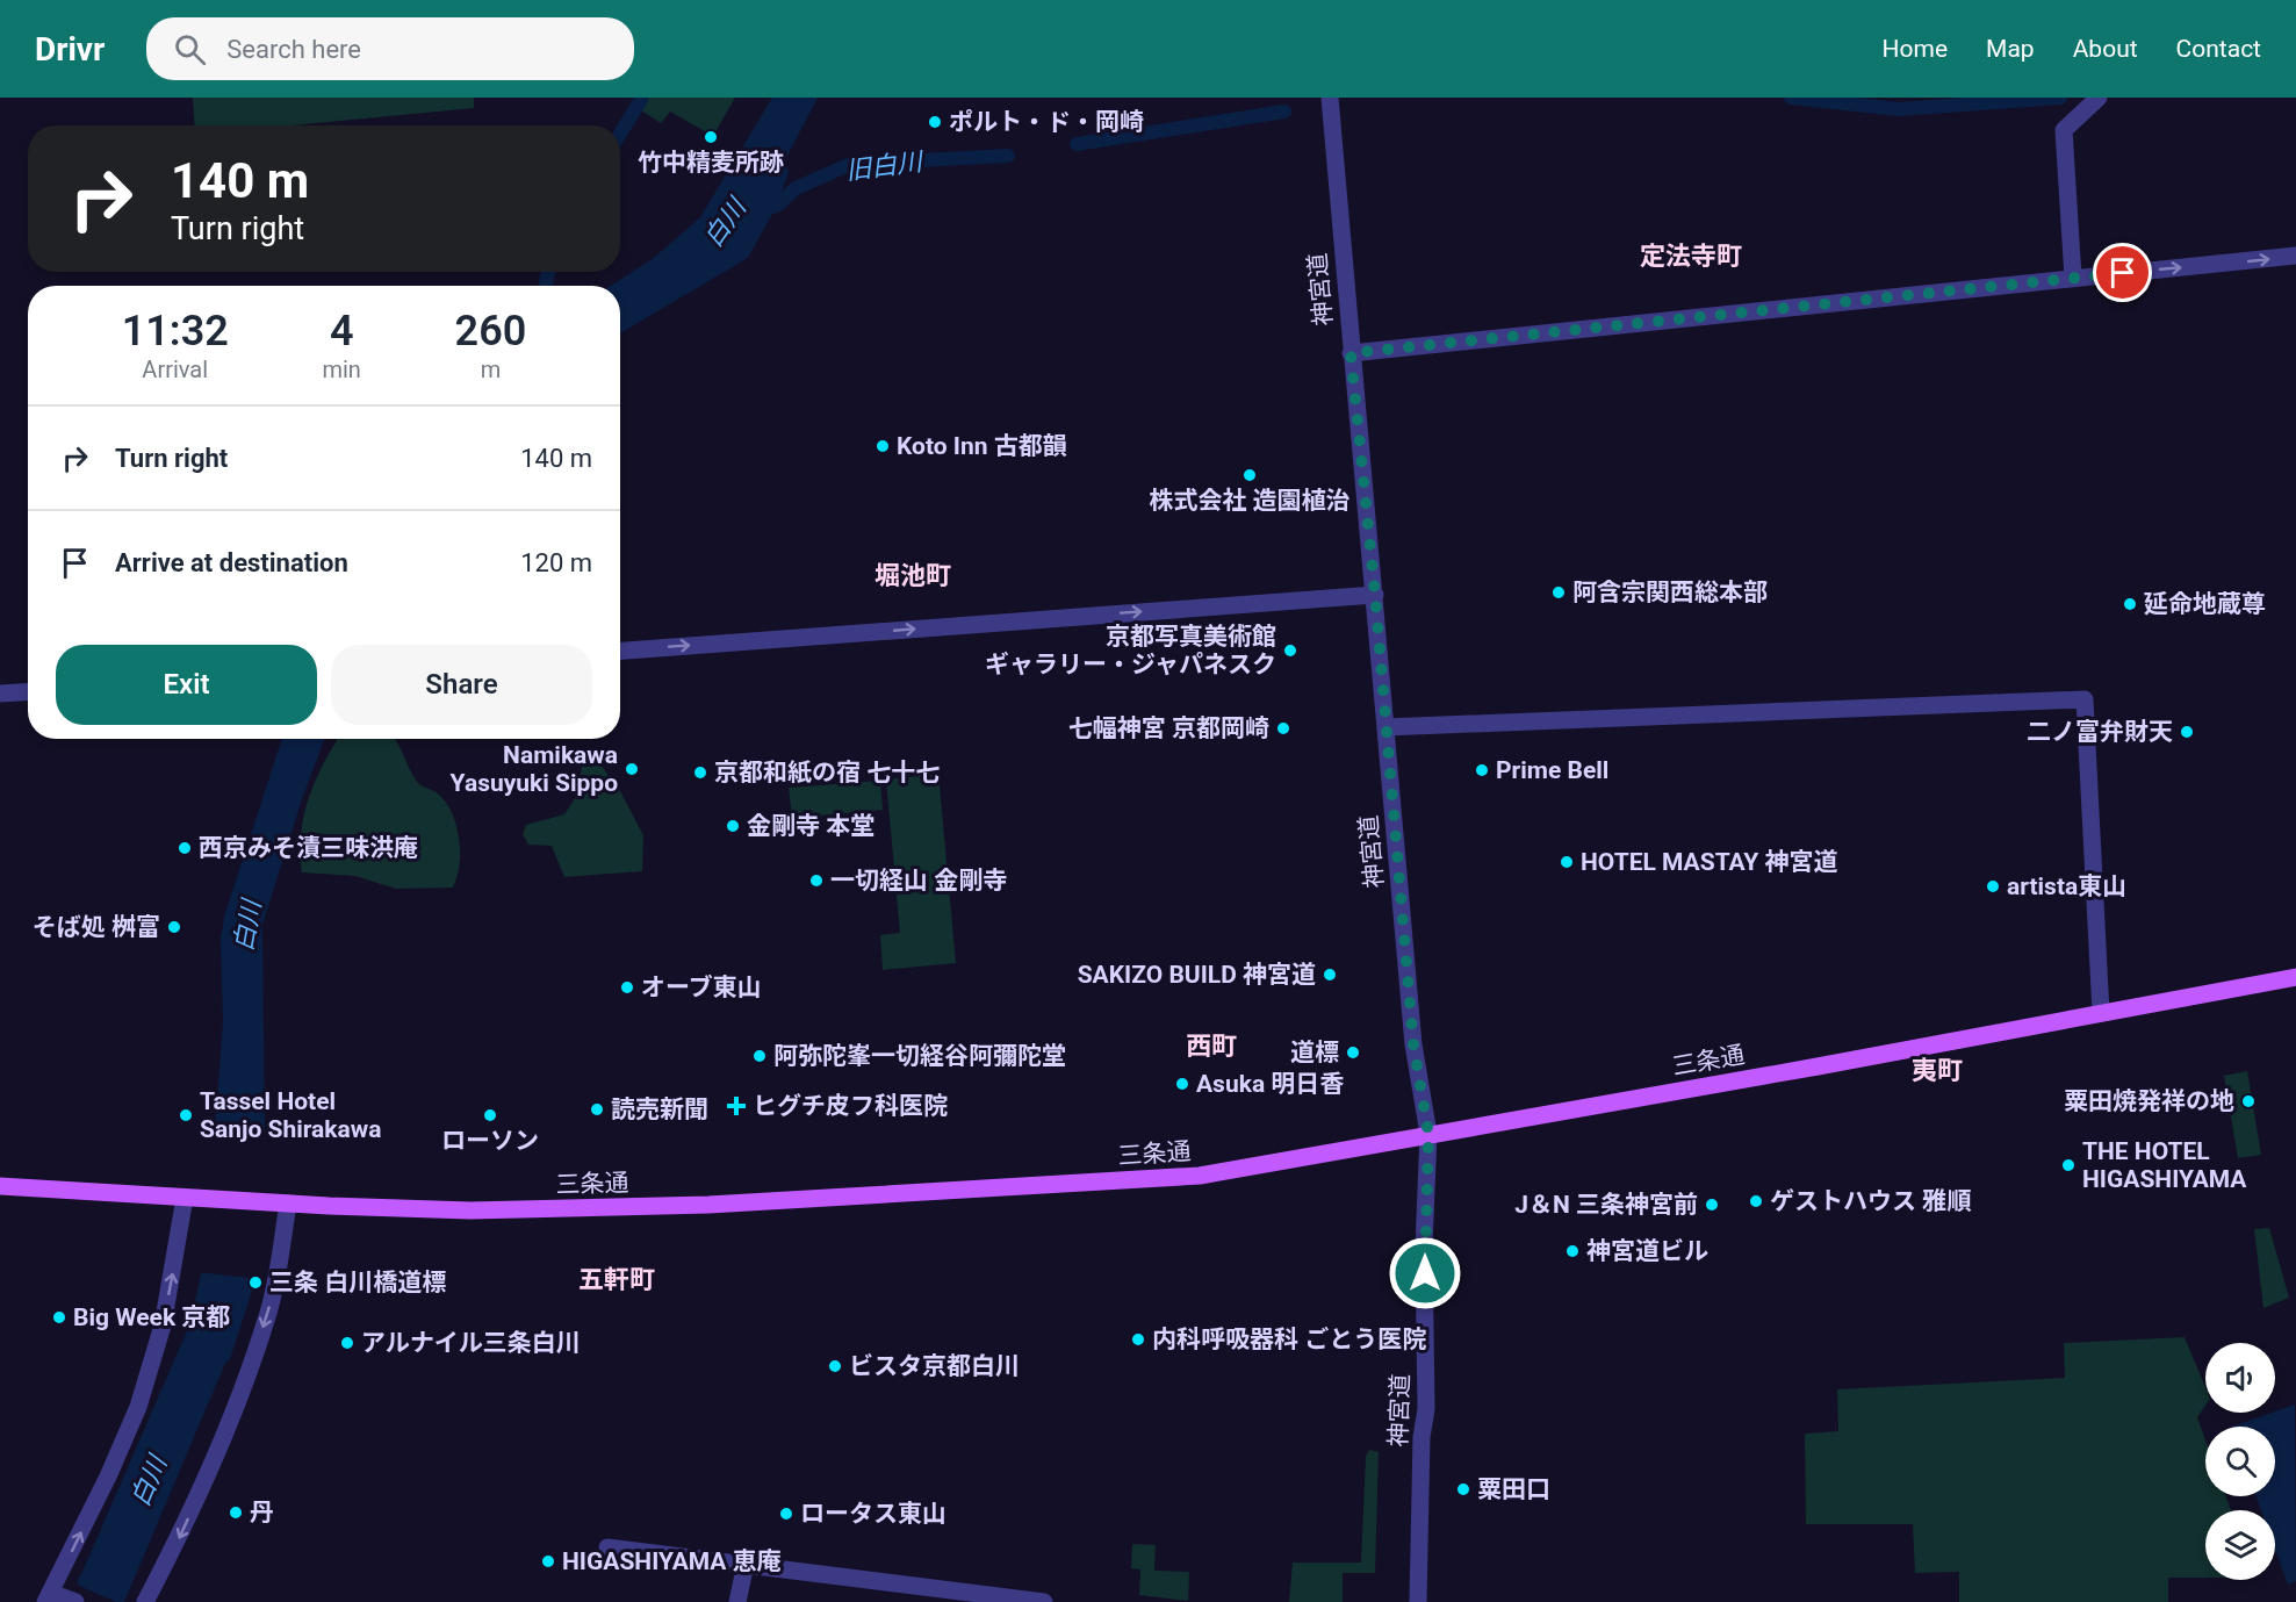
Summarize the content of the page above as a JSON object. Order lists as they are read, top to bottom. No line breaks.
{"streets":{"main road":["三条通"],"street":["神宮道"]},"crossings":[["神宮道","三条通"]],"districts":["定法寺町","堀池町","西町","夷町","五軒町"],"water":["旧白川","白川"],"places":{"other":["ポルト・ド・岡崎","竹中精麦所跡","Koto Inn 古都韻","株式会社 造園植治","阿含宗関西総本部","延命地蔵尊","京都写真美術館 ギャラリー・ジャパネスク","七幅神宮 京都岡崎","二ノ富弁財天","Namikawa Yasuyuki Sippo","Prime Bell","京都和紙の宿 七十七","金剛寺 本堂","西京みそ漬三味洪庵","HOTEL MASTAY 神宮道","一切経山 金剛寺","artista東山","そば処 桝富","SAKIZO BUILD 神宮道","オーブ東山","道標","阿弥陀峯一切経谷阿彌陀堂","Asuka 明日香","粟田焼発祥の地","読売新聞","Tassel Hotel Sanjo Shirakawa","ローソン","THE HOTEL HIGASHIYAMA","ゲストハウス 雅順","J＆N 三条神宮前","神宮道ビル","三条 白川橋道標","Big Week 京都","内科呼吸器科 ごとう医院","アルナイル三条白川","ビスタ京都白川","粟田口","丹","ロータス東山","HIGASHIYAMA 恵庵"],"health":["ヒグチ皮フ科医院"]},"page":{"header":"Drivr","search":"Search here","nav":["Home","Map","About","Contact"],"turn":["140 m","Turn right"],"eta":["11:32","Arrival","4","min","260","m"],"list":[{"name":"Turn right","value":"140 m"},{"name":"Arrive at destination","value":"120 m"}],"buttons":["Exit","Share"]}}
